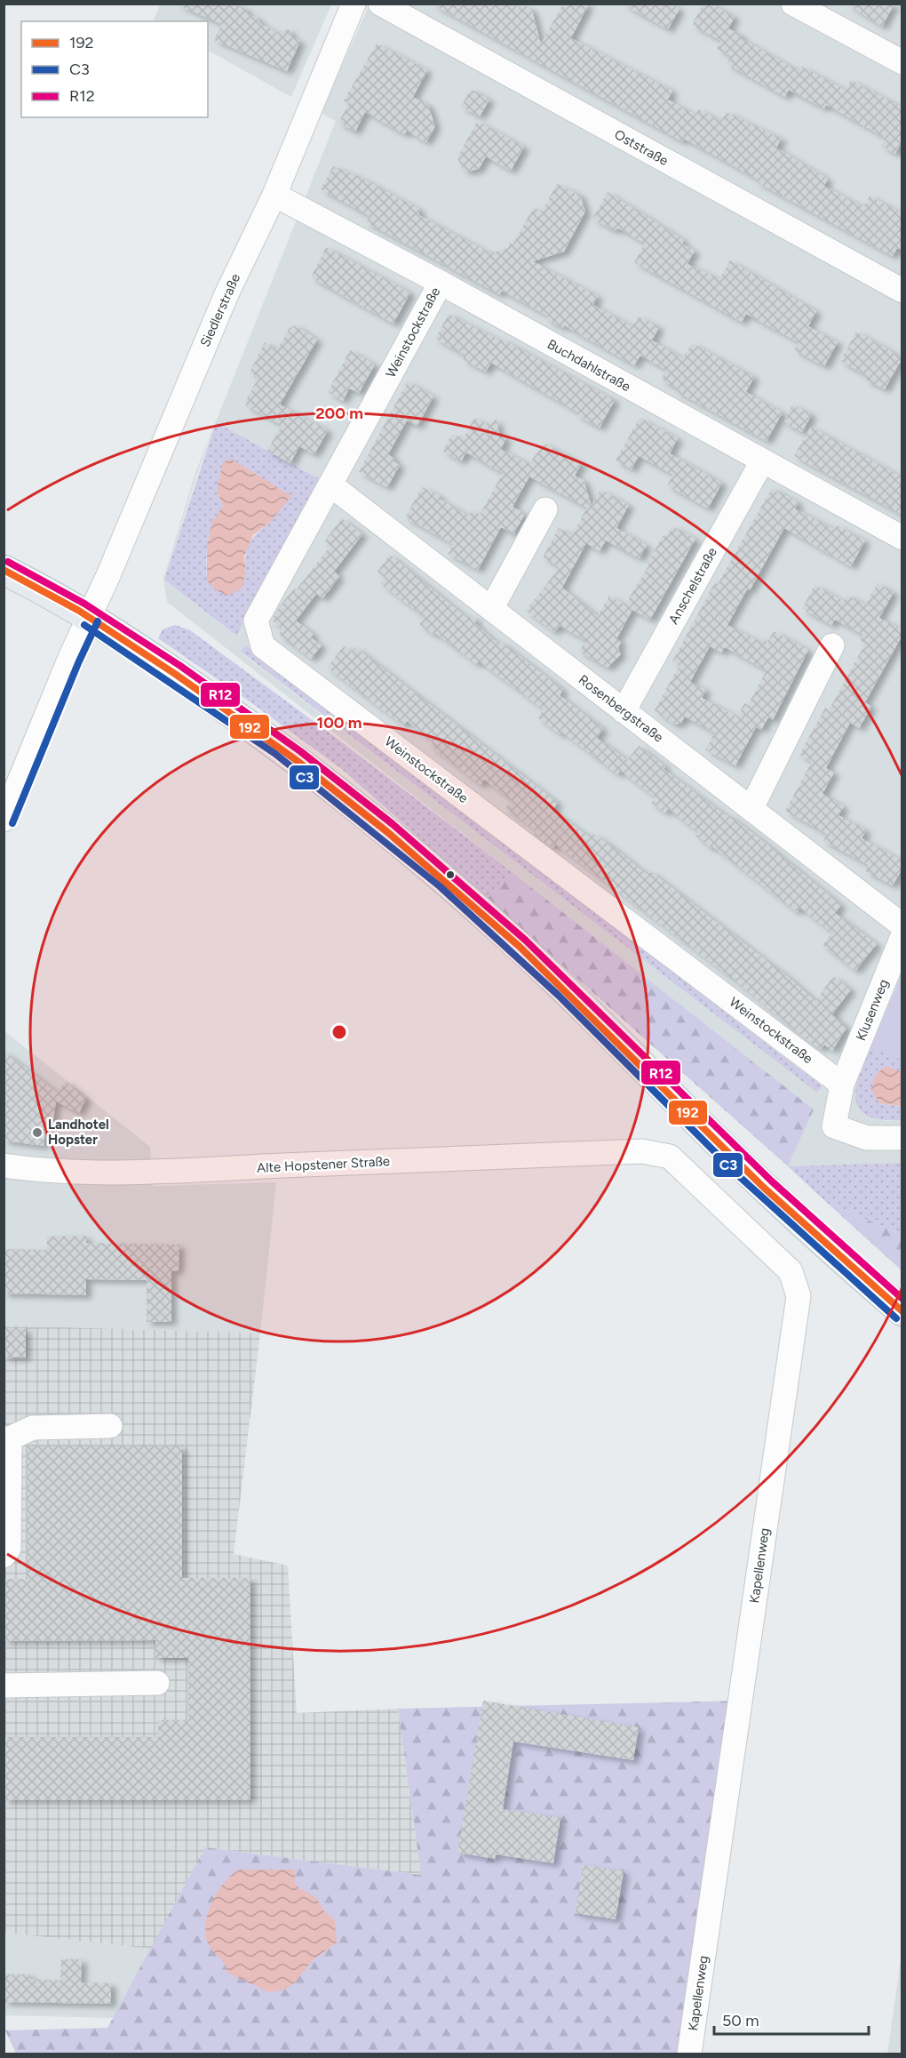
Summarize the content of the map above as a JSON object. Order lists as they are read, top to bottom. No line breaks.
{"streets":{"street":["Oststraße","Siedlerstraße","Weinstockstraße","Buchdahlstraße","Anschelstraße","Rosenbergstraße","Klusenweg","Alte Hopstener Straße","Kapellenweg"]},"crossings":[["Siedlerstraße","Buchdahlstraße"],["Weinstockstraße","Buchdahlstraße"],["Weinstockstraße","Rosenbergstraße"],["Weinstockstraße","Klusenweg"],["Buchdahlstraße","Anschelstraße"],["Anschelstraße","Rosenbergstraße"],["Alte Hopstener Straße","Kapellenweg"]],"places":["Landhotel Hopster"],"lines":["transit line R12","transit line 192","transit line C3"],"legend":["192","C3","R12"],"scale_bar":"50 m","rings":["200 m","100 m"]}
